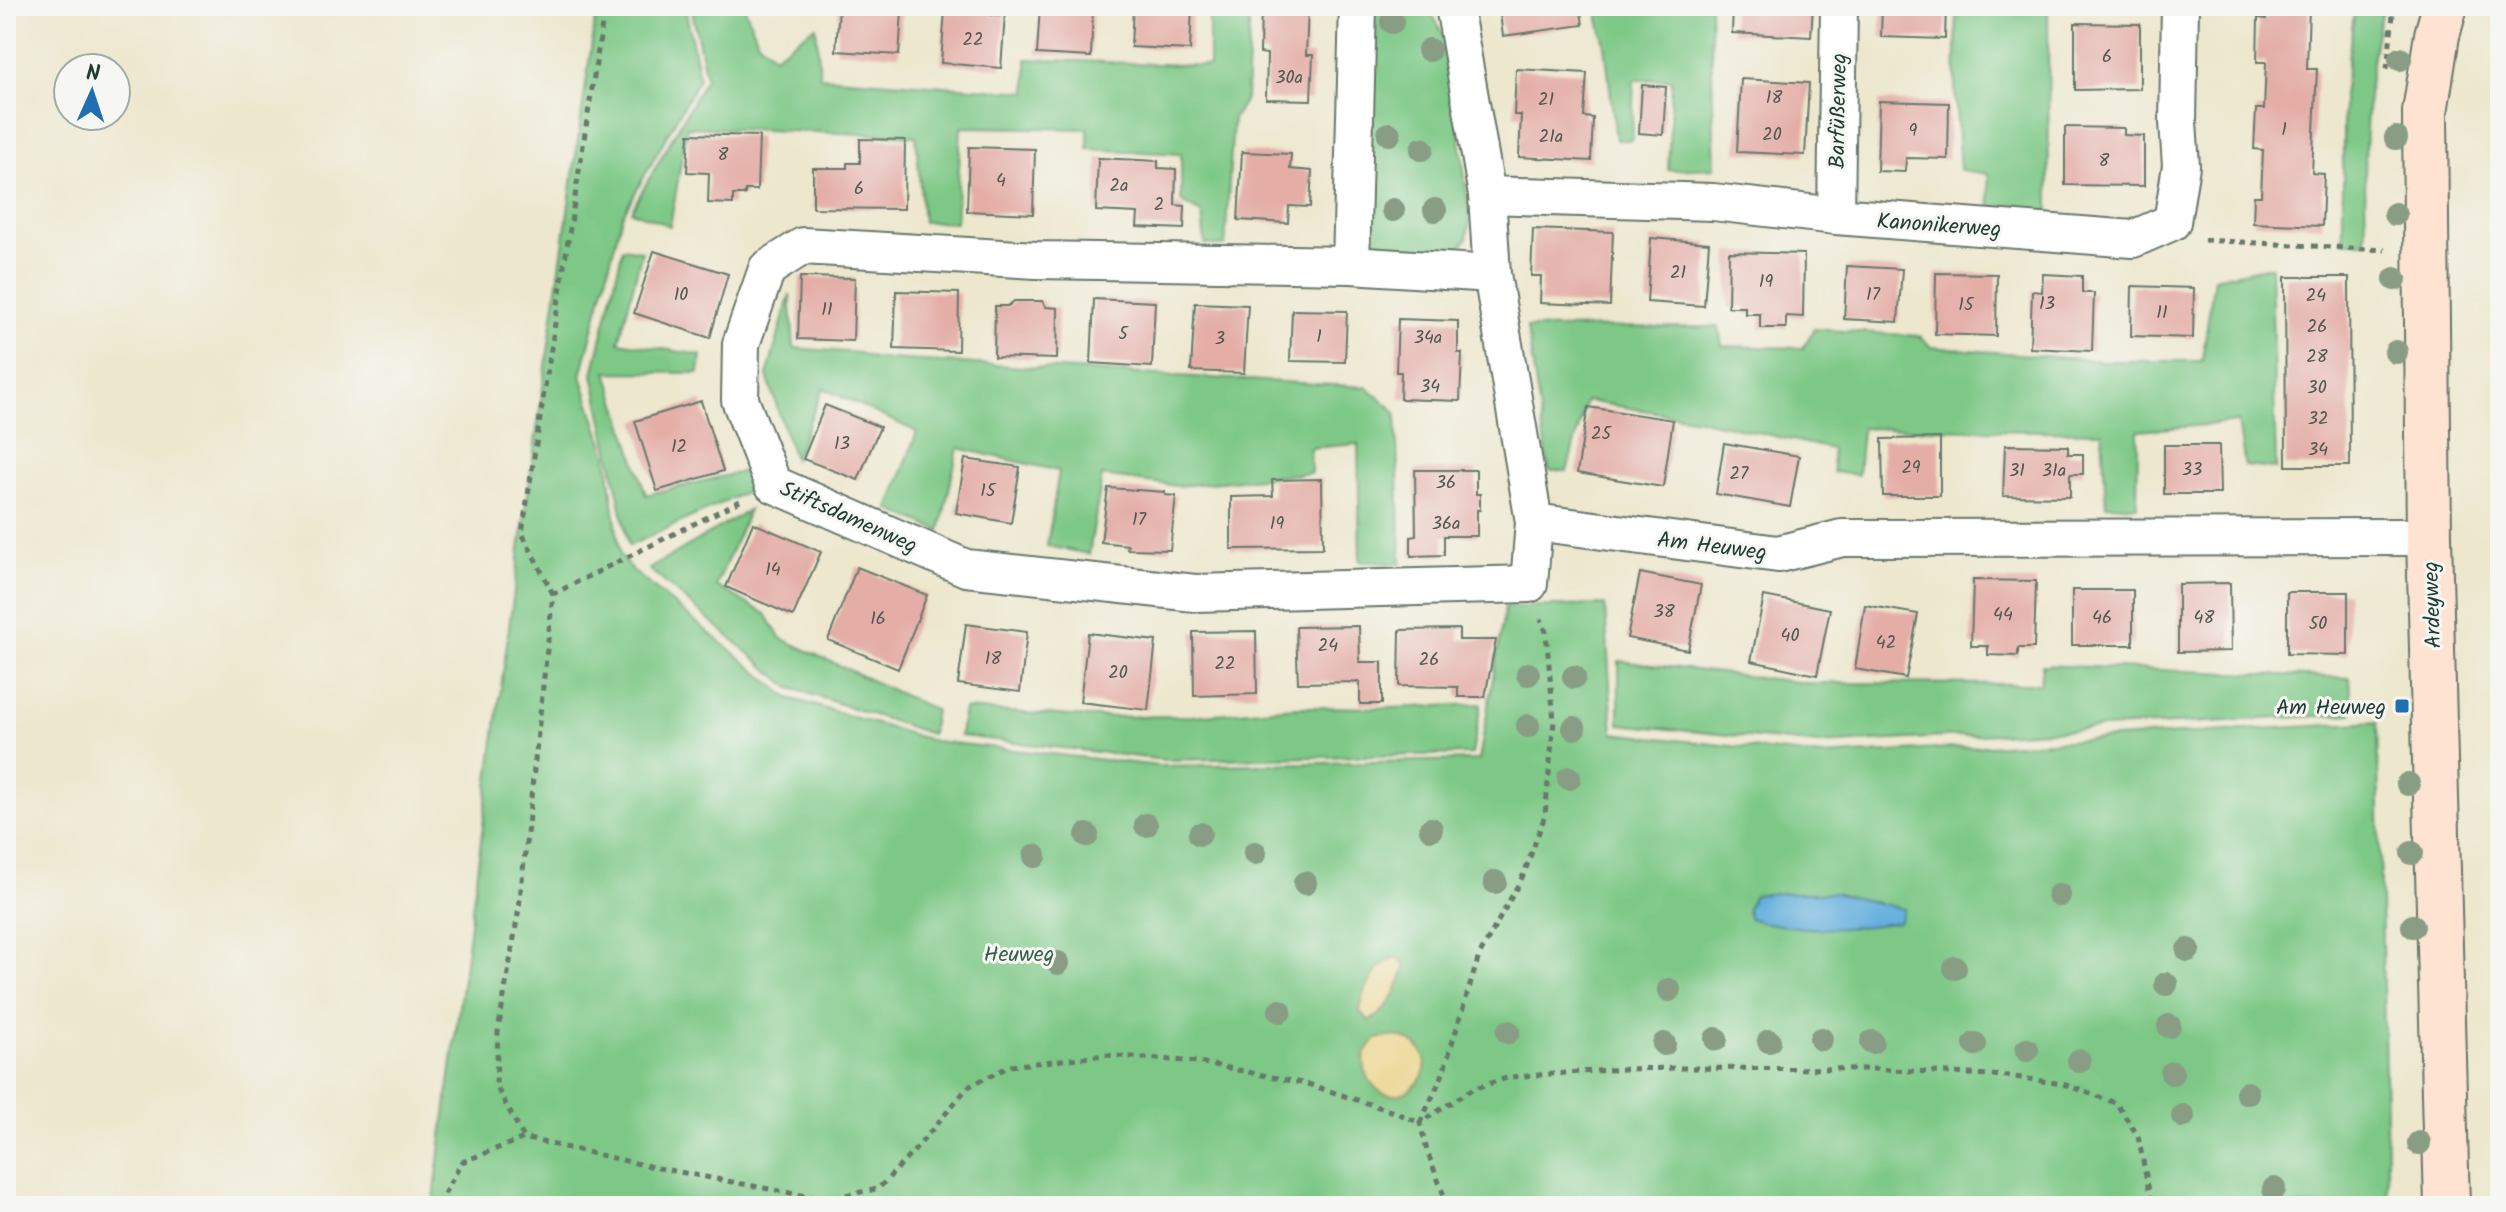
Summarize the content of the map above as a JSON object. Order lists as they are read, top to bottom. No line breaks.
{"streets":{"main road":["Ardeyweg"],"street":["Barfüßerweg","Kanonikerweg","Stiftsdamenweg","Am Heuweg"]},"crossings":[["Barfüßerweg","Kanonikerweg"],["Am Heuweg","Ardeyweg"]],"parks":["Heuweg"],"places":{"transit":["Am Heuweg"]},"house_numbers":["22","6","30a","18","21","1","9","20","21a","8","8","4","2a","6","2","21","19","10","17","24","13","15","11","11","26","5","1","34a","3","28","34","30","32","25","13","12","34","29","33","31","31a","27","36","15","17","19","36a","14","38","44","46","48","16","50","40","42","24","18","26","22","20"],"north":"top"}
